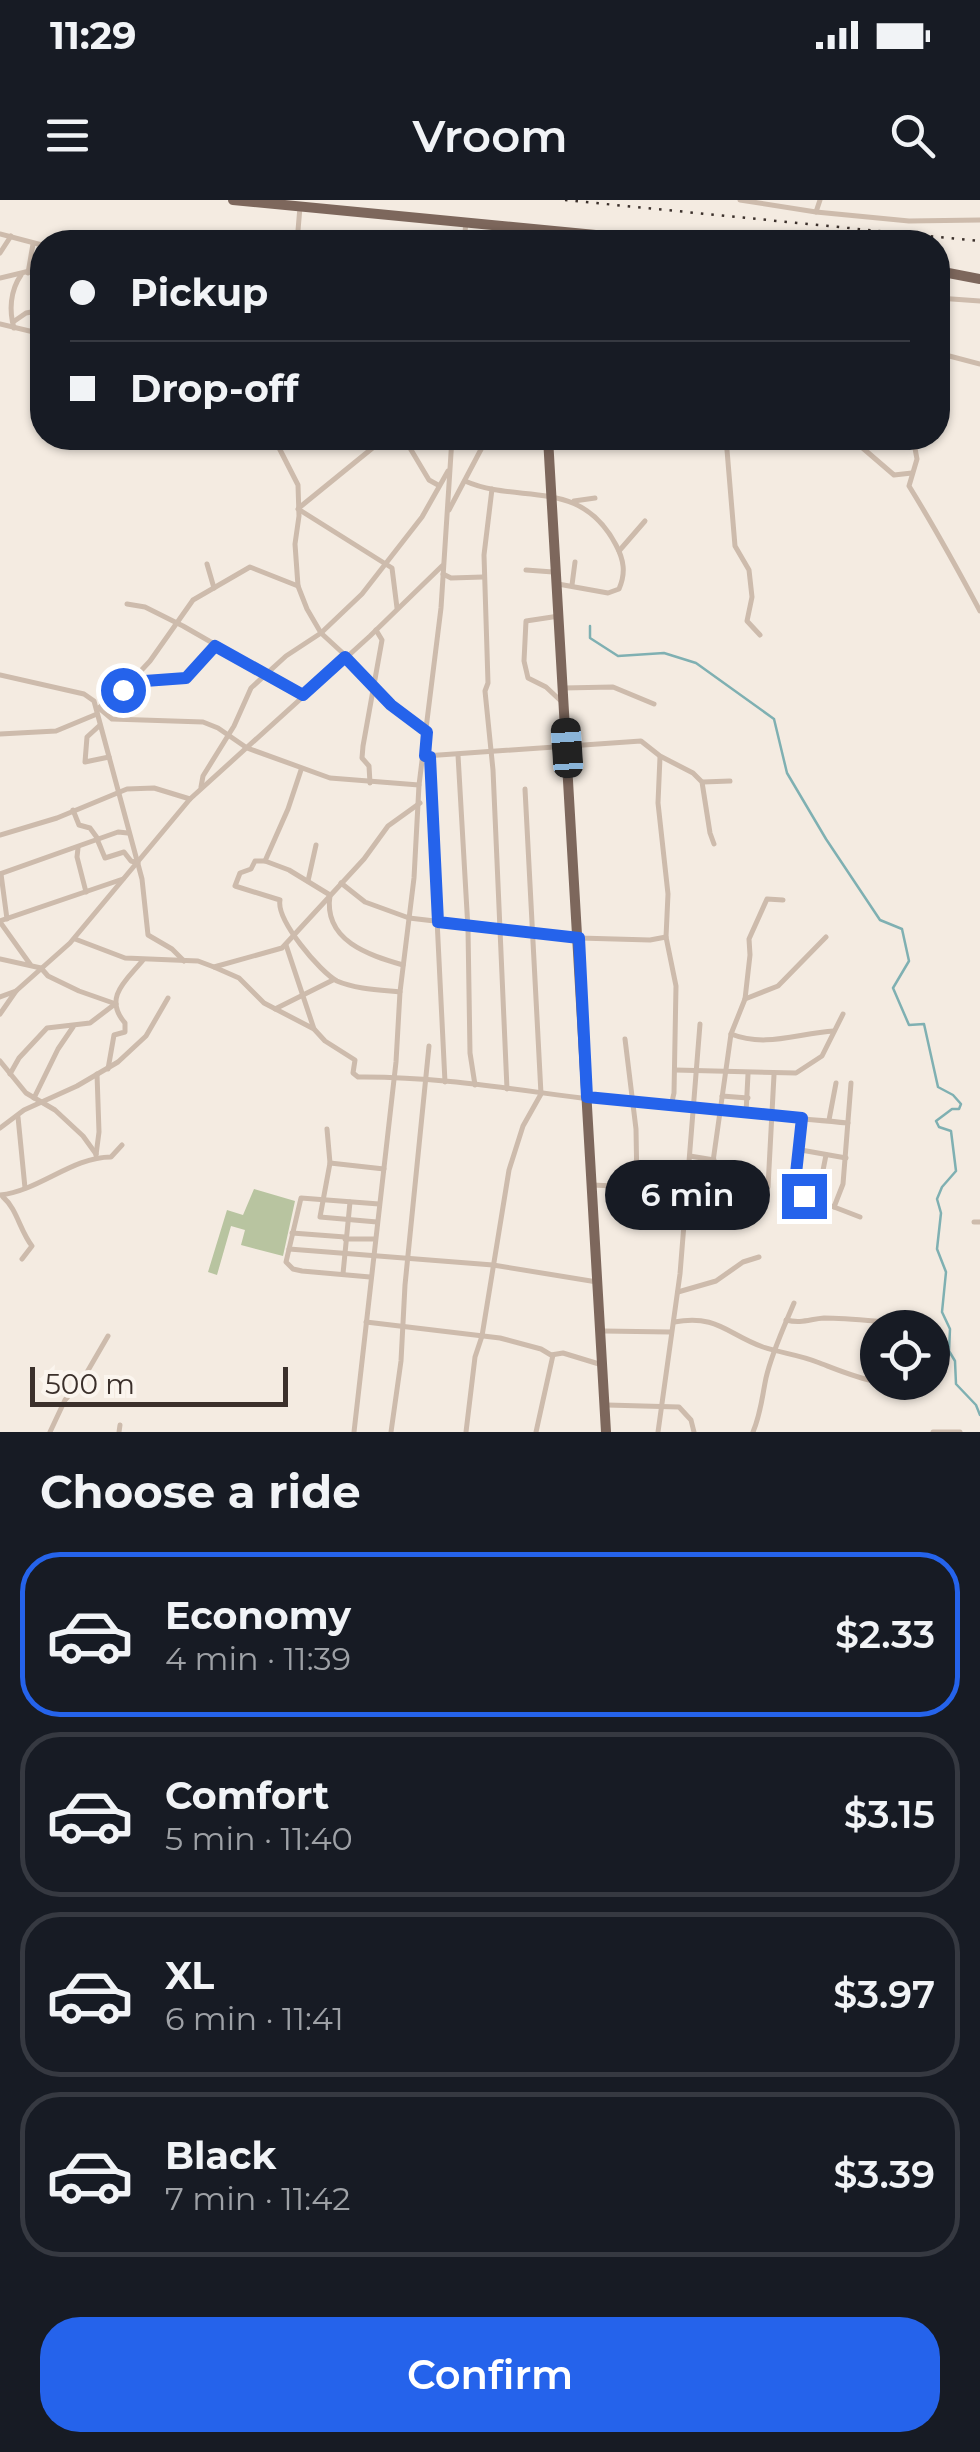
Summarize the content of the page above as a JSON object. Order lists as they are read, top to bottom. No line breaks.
{"scale_bar":"500 m","page":{"status":"11:29","header":"Vroom","banner":["Pickup","Drop-off"],"bubble":"6 min","scale":"500 m","heading":"Choose a ride","list":[{"name":"Economy","note":"4 min · 11:39","value":"$2.33"},{"name":"Comfort","note":"5 min · 11:40","value":"$3.15"},{"name":"XL","note":"6 min · 11:41","value":"$3.97"},{"name":"Black","note":"7 min · 11:42","value":"$3.39"}],"buttons":"Confirm"}}
